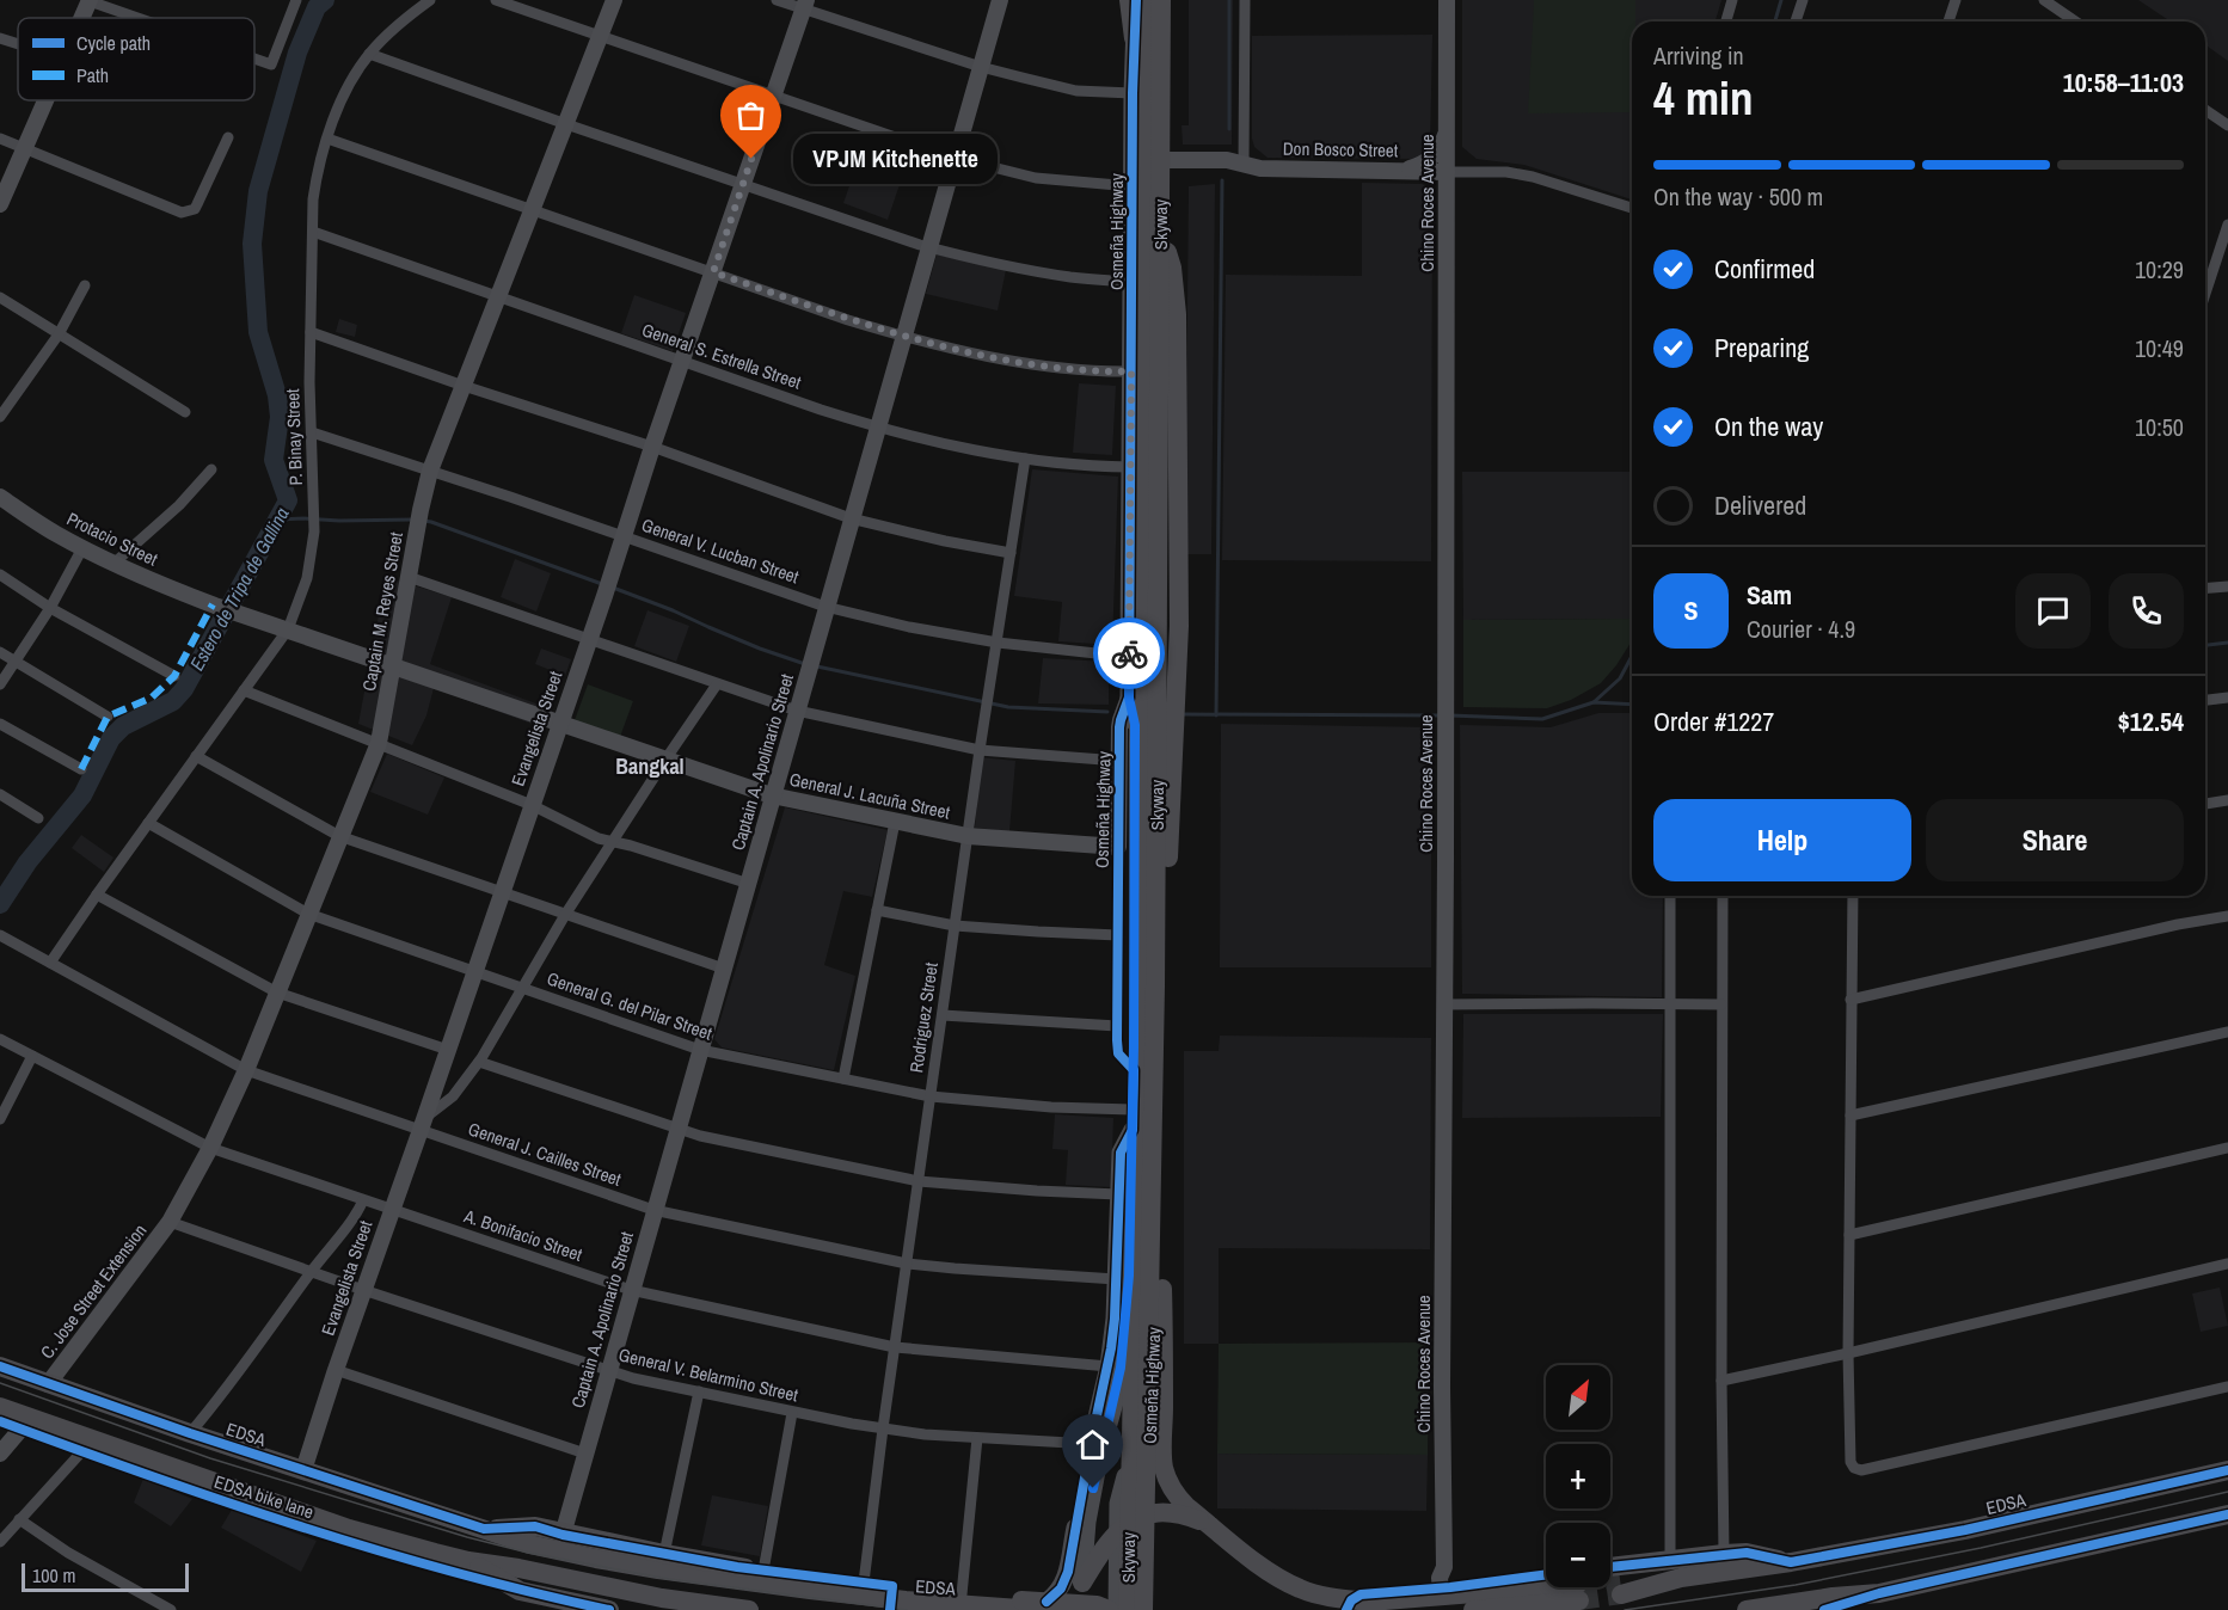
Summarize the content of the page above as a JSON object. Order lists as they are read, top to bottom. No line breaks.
{"streets":{"highway":["Skyway","EDSA"],"main road":["Osmeña Highway"],"street":["Don Bosco Street","Chino Roces Avenue","General S. Estrella Street","P. Binay Street","Protacio Street","General V. Lucban Street","Captain M. Reyes Street","Evangelista Street","Captain A. Apolinario Street","General J. Lacuña Street","General G. del Pilar Street","Rodriguez Street","General J. Cailles Street","A. Bonifacio Street","C. Jose Street Extension","General V. Belarmino Street"],"cycle path":["EDSA bike lane"]},"crossings":[["Don Bosco Street","Chino Roces Avenue"],["Don Bosco Street","Osmeña Highway"],["Skyway","Osmeña Highway"],["Osmeña Highway","General S. Estrella Street"],["Osmeña Highway","General V. Lucban Street"],["Osmeña Highway","General J. Lacuña Street"],["Osmeña Highway","General G. del Pilar Street"],["Osmeña Highway","General J. Cailles Street"],["Osmeña Highway","A. Bonifacio Street"],["Osmeña Highway","General V. Belarmino Street"],["Osmeña Highway","EDSA"],["General S. Estrella Street","P. Binay Street"],["General S. Estrella Street","Captain M. Reyes Street"],["General S. Estrella Street","Evangelista Street"],["General S. Estrella Street","Captain A. Apolinario Street"],["General S. Estrella Street","Rodriguez Street"],["P. Binay Street","General V. Lucban Street"],["P. Binay Street","General J. Lacuña Street"],["P. Binay Street","General G. del Pilar Street"],["P. Binay Street","General J. Cailles Street"],["Protacio Street","General J. Lacuña Street"],["General V. Lucban Street","Captain M. Reyes Street"],["General V. Lucban Street","Evangelista Street"],["General V. Lucban Street","Captain A. Apolinario Street"],["General V. Lucban Street","Rodriguez Street"],["Captain M. Reyes Street","General J. Lacuña Street"],["Captain M. Reyes Street","General G. del Pilar Street"],["Captain M. Reyes Street","General J. Cailles Street"],["Captain M. Reyes Street","A. Bonifacio Street"],["Captain M. Reyes Street","C. Jose Street Extension"],["Captain M. Reyes Street","General V. Belarmino Street"],["Evangelista Street","General J. Lacuña Street"],["Evangelista Street","General G. del Pilar Street"],["Evangelista Street","General J. Cailles Street"],["Evangelista Street","A. Bonifacio Street"],["Evangelista Street","General V. Belarmino Street"],["Evangelista Street","EDSA"],["Captain A. Apolinario Street","General J. Lacuña Street"],["Captain A. Apolinario Street","General G. del Pilar Street"],["Captain A. Apolinario Street","General J. Cailles Street"],["Captain A. Apolinario Street","A. Bonifacio Street"],["Captain A. Apolinario Street","General V. Belarmino Street"],["General J. Lacuña Street","Rodriguez Street"],["General G. del Pilar Street","Rodriguez Street"],["Rodriguez Street","General J. Cailles Street"],["Rodriguez Street","A. Bonifacio Street"],["Rodriguez Street","General V. Belarmino Street"],["C. Jose Street Extension","General V. Belarmino Street"],["C. Jose Street Extension","EDSA"]],"districts":["Bangkal"],"water":["Estero de Tripa de Gallina"],"places":["VPJM Kitchenette"],"legend":["Cycle path","Path"],"scale_bar":"100 m","north":"top right","page":{"heading":["4 min","Arriving in","10:58–11:03"],"panel":["Sam","Courier · 4.9","Order #1227","$12.54"],"bubble":"VPJM Kitchenette","bar":"On the way · 500 m","list":[["Confirmed","10:29"],["Preparing","10:49"],["On the way","10:50"],"Delivered"],"round":"S","buttons":["Help","Share"],"map_buttons":["+","−"],"scale":"100 m"}}
